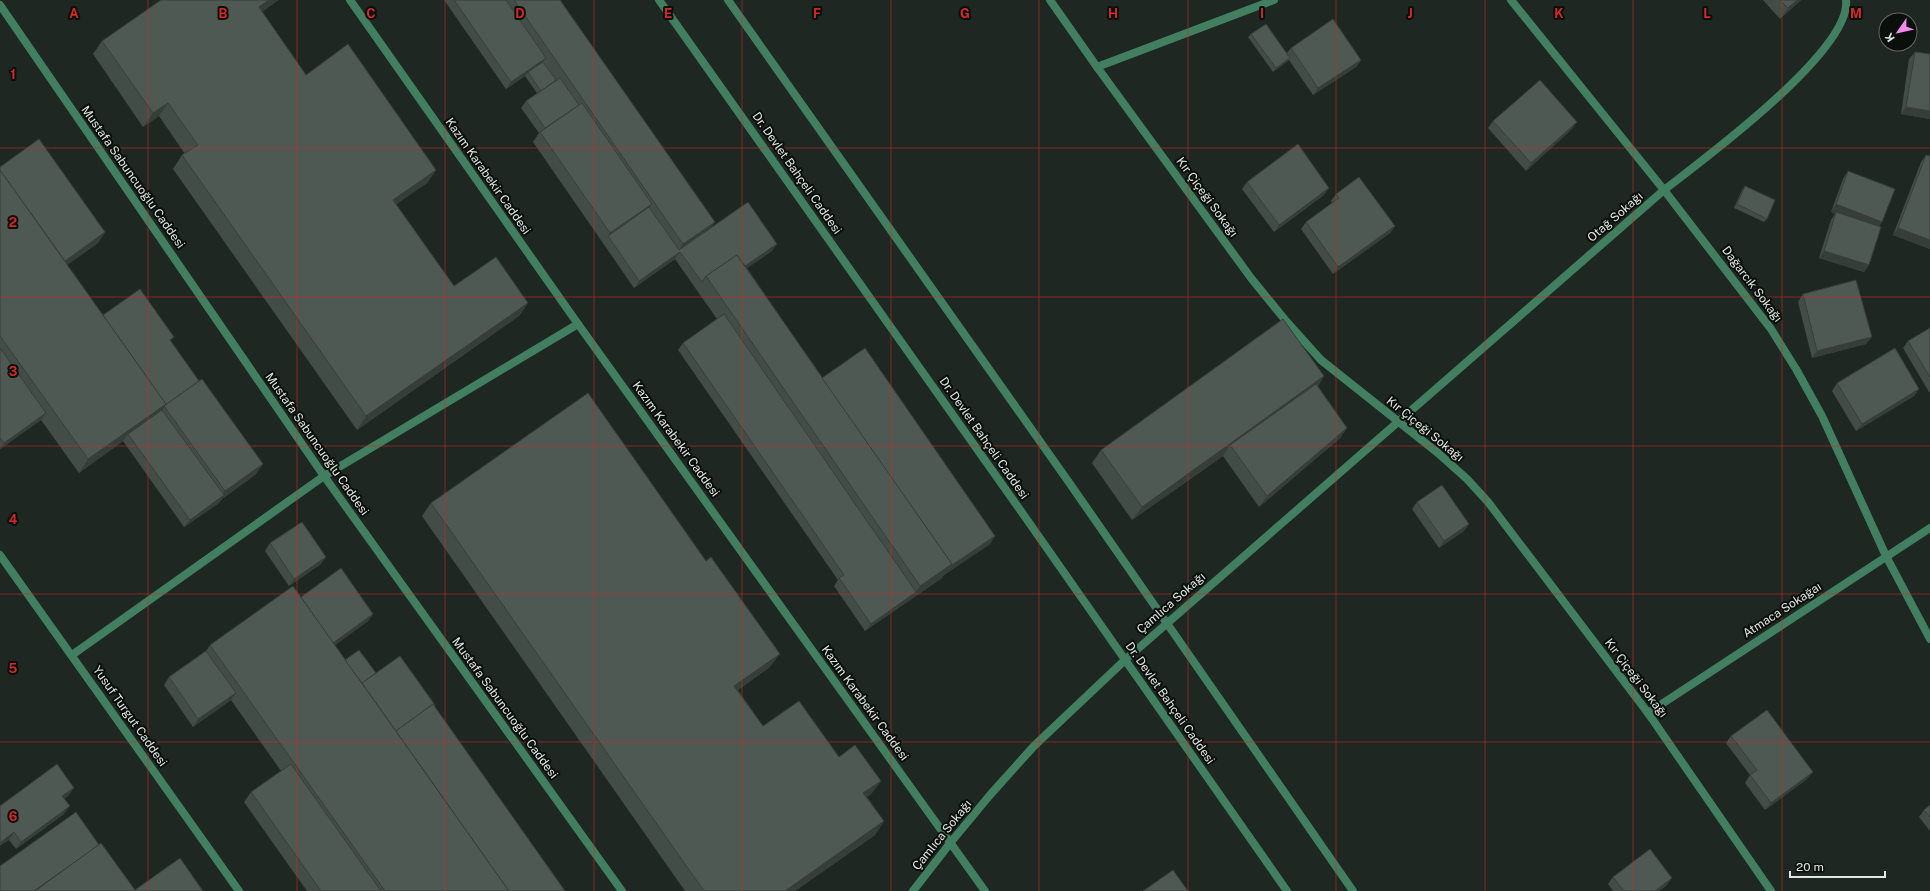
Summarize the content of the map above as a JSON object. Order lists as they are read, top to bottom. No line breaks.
{"streets":{"street":["Dr. Devlet Bahçeli Caddesi","Kazım Karabekir Caddesi","Mustafa Sabuncuoğlu Caddesi","Kır Çiçeği Sokağı","Otağ Sokağı","Dağarcık Sokağı","Çamlıca Sokağı","Atmaca Sokağaı","Yusuf Turgut Caddesi"]},"crossings":[["Dr. Devlet Bahçeli Caddesi","Çamlıca Sokağı"],["Kazım Karabekir Caddesi","Çamlıca Sokağı"],["Kır Çiçeği Sokağı","Otağ Sokağı"],["Kır Çiçeği Sokağı","Çamlıca Sokağı"],["Kır Çiçeği Sokağı","Atmaca Sokağaı"],["Otağ Sokağı","Dağarcık Sokağı"],["Otağ Sokağı","Çamlıca Sokağı"],["Dağarcık Sokağı","Atmaca Sokağaı"]],"scale_bar":"20 m","north":"bottom left","grid":{"columns":["A","B","C","D","E","F","G","H","I","J","K","L","M"],"rows":["1","2","3","4","5","6"]}}
